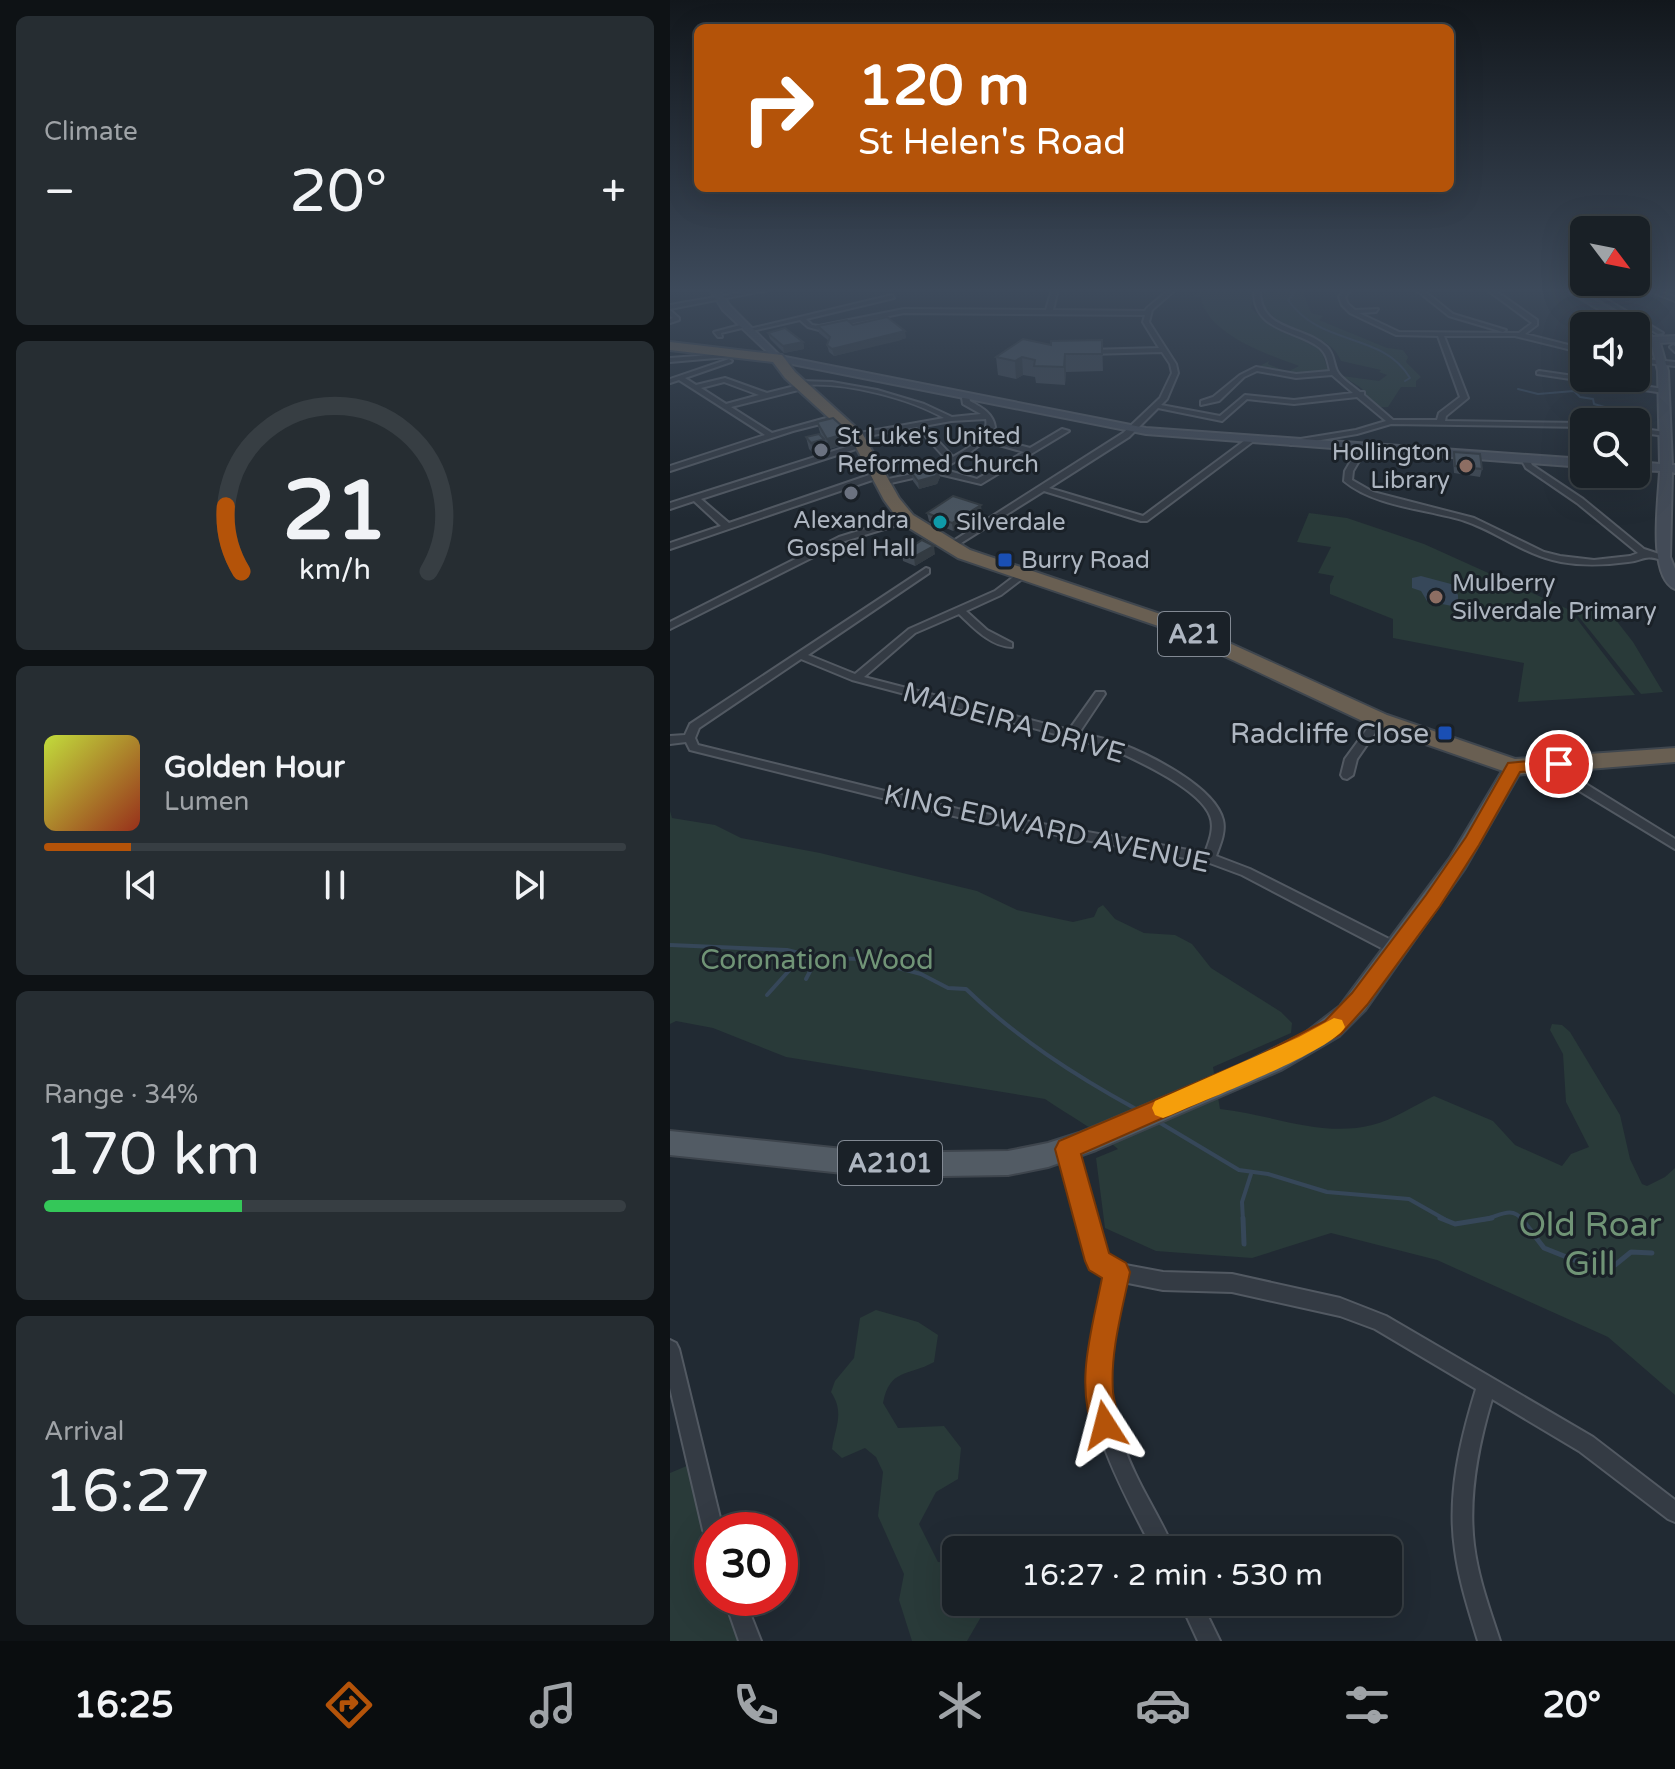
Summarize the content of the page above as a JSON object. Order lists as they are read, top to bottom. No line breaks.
{"streets":{"highway":["A21"],"main road":["A2101"],"street":["MADEIRA DRIVE","KING EDWARD AVENUE"]},"crossings":[["A21","A2101"],["MADEIRA DRIVE","KING EDWARD AVENUE"],["KING EDWARD AVENUE","A2101"]],"parks":["Coronation Wood","Old Roar Gill"],"places":{"other":["St Luke's United Reformed Church","Hollington Library","Alexandra Gospel Hall","Silverdale","Mulberry Silverdale Primary"],"transit":["Burry Road","Radcliffe Close"]},"north":"bottom right","page":{"tile":["Climate",["Range · 34%","170 km"],["Arrival","16:27"]],"turn":["120 m","St Helen's Road"],"heat":["−","20°","+"],"song":["Golden Hour","Lumen"],"limit":"30","trip":"16:27 · 2 min · 530 m","tabs":["16:25","20°"],"gauge":["21","km/h"]}}
